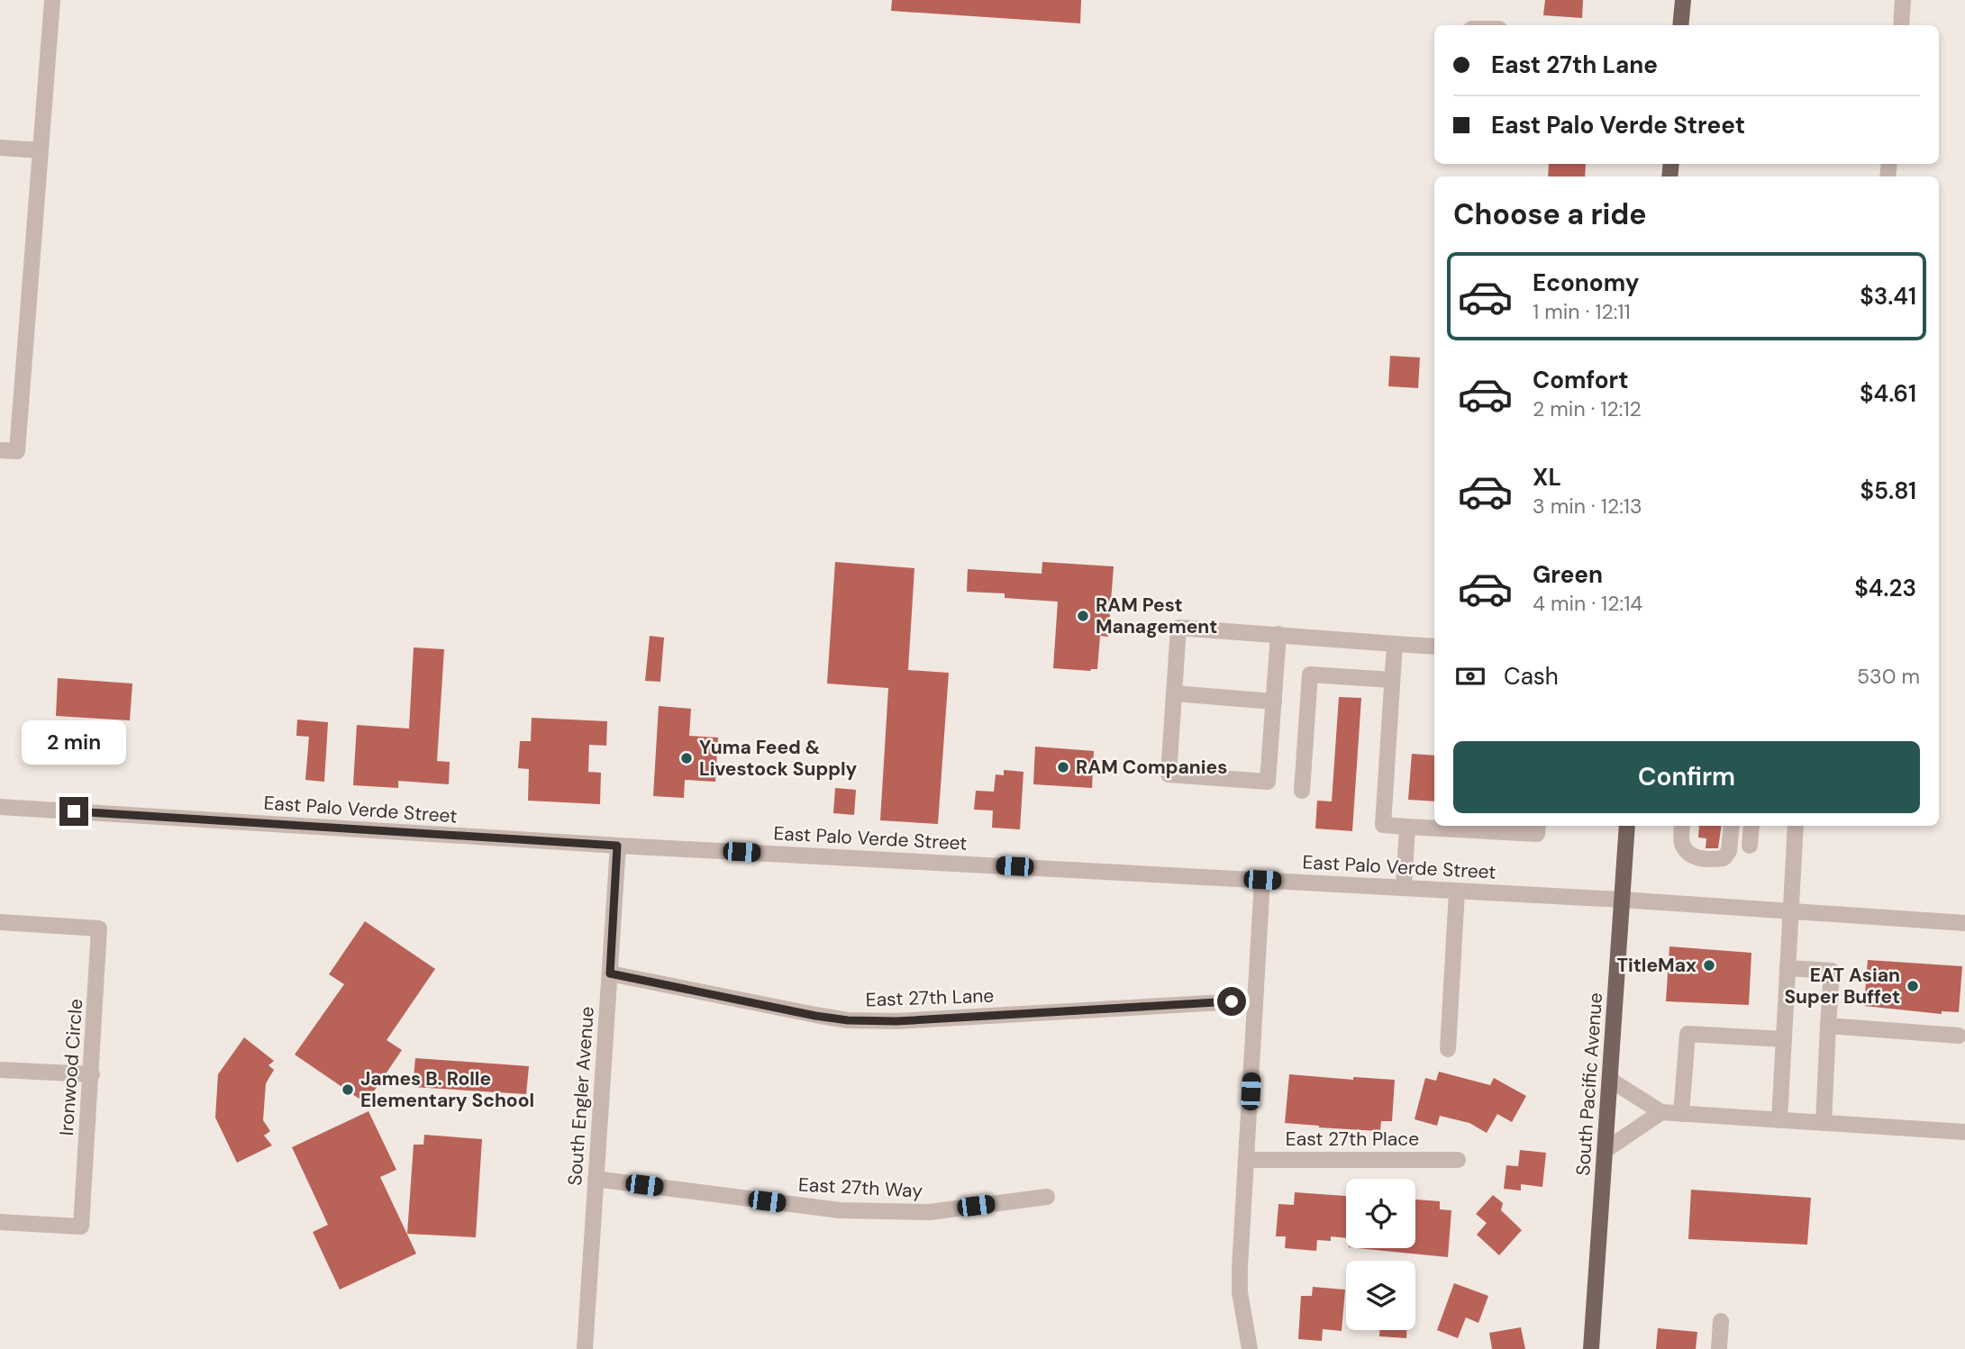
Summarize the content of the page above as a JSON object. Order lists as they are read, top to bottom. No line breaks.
{"streets":{"main road":["South Pacific Avenue"],"street":["East Palo Verde Street","East 27th Lane","Ironwood Circle","South Engler Avenue","East 27th Place","East 27th Way"]},"crossings":[["East Palo Verde Street","South Pacific Avenue"],["East Palo Verde Street","South Engler Avenue"],["East 27th Lane","South Engler Avenue"],["South Engler Avenue","East 27th Way"]],"places":["RAM Pest Management","Yuma Feed & Livestock Supply","RAM Companies","TitleMax","EAT Asian Super Buffet","James B. Rolle Elementary School"],"page":{"banner":["East 27th Lane","East Palo Verde Street"],"heading":"Choose a ride","list":[{"name":"Economy","note":"1 min · 12:11","value":"$3.41"},{"name":"Comfort","note":"2 min · 12:12","value":"$4.61"},{"name":"XL","note":"3 min · 12:13","value":"$5.81"},{"name":"Green","note":"4 min · 12:14","value":"$4.23"}],"pay":["Cash","530 m"],"bubble":"2 min","buttons":"Confirm"}}
